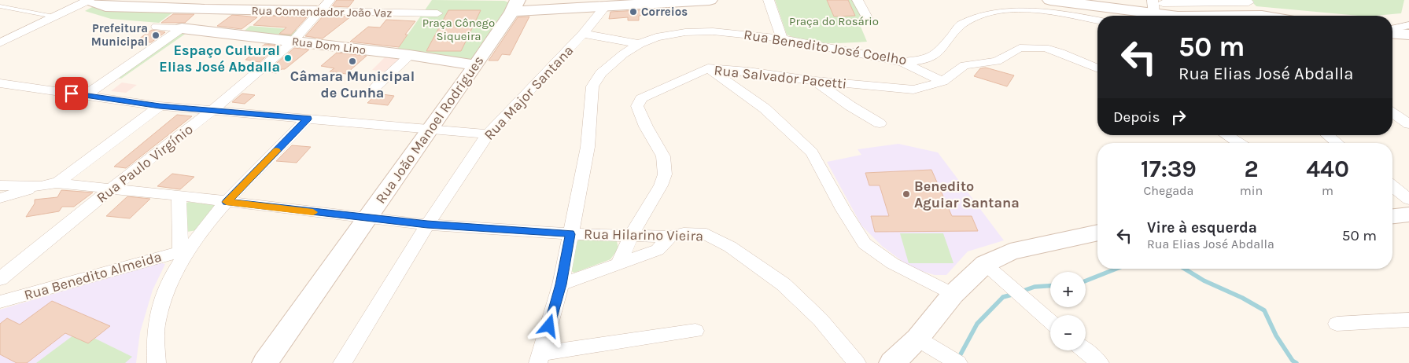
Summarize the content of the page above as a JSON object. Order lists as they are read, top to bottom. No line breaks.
{"streets":{"street":["Rua Comendador João Vaz","Rua Dom Lino","Rua Benedito José Coelho","Rua Salvador Pacetti","Rua Major Santana","Rua João Manoel Rodrigues","Rua Paulo Virgínio","Rua Hilarino Vieira","Rua Benedito Almeida"]},"crossings":[["Rua Comendador João Vaz","Rua Paulo Virgínio"],["Rua Dom Lino","Rua João Manoel Rodrigues"],["Rua Dom Lino","Rua Paulo Virgínio"],["Rua Benedito José Coelho","Rua Hilarino Vieira"],["Rua Salvador Pacetti","Rua Hilarino Vieira"]],"parks":["Praça do Rosário","Praça Cônego Siqueira"],"places":["Correios","Prefeitura Municipal","Espaço Cultural Elias José Abdalla","Câmara Municipal de Cunha","Benedito Aguiar Santana"],"page":{"turn":["50 m","Rua Elias José Abdalla"],"then":"Depois","eta":["17:39","Chegada","2","min","440","m"],"list":[{"name":"Vire à esquerda","note":"Rua Elias José Abdalla","value":"50 m"}],"map_buttons":["+","−"]}}
